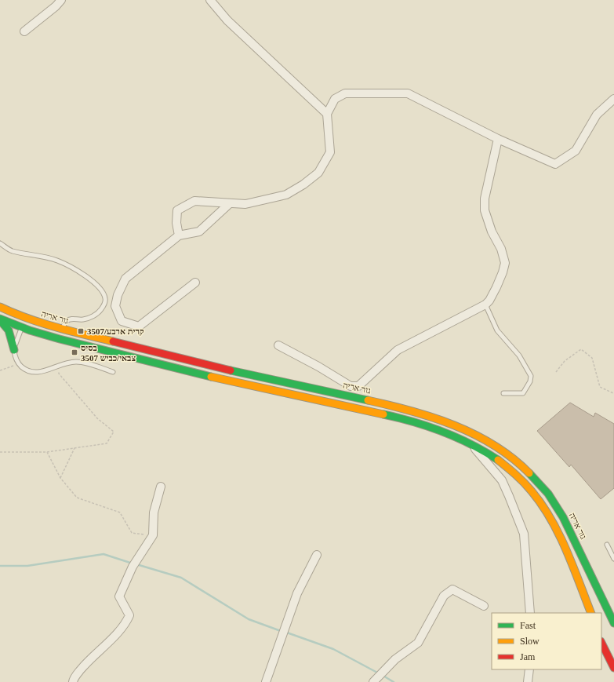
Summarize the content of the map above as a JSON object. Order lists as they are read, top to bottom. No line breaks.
{"streets":{"main road":["גור אריה"]},"places":{"transit":["קרית ארבע/3507","בסיס צבאי/כביש 3507"]},"legend":["Fast","Slow","Jam"]}
